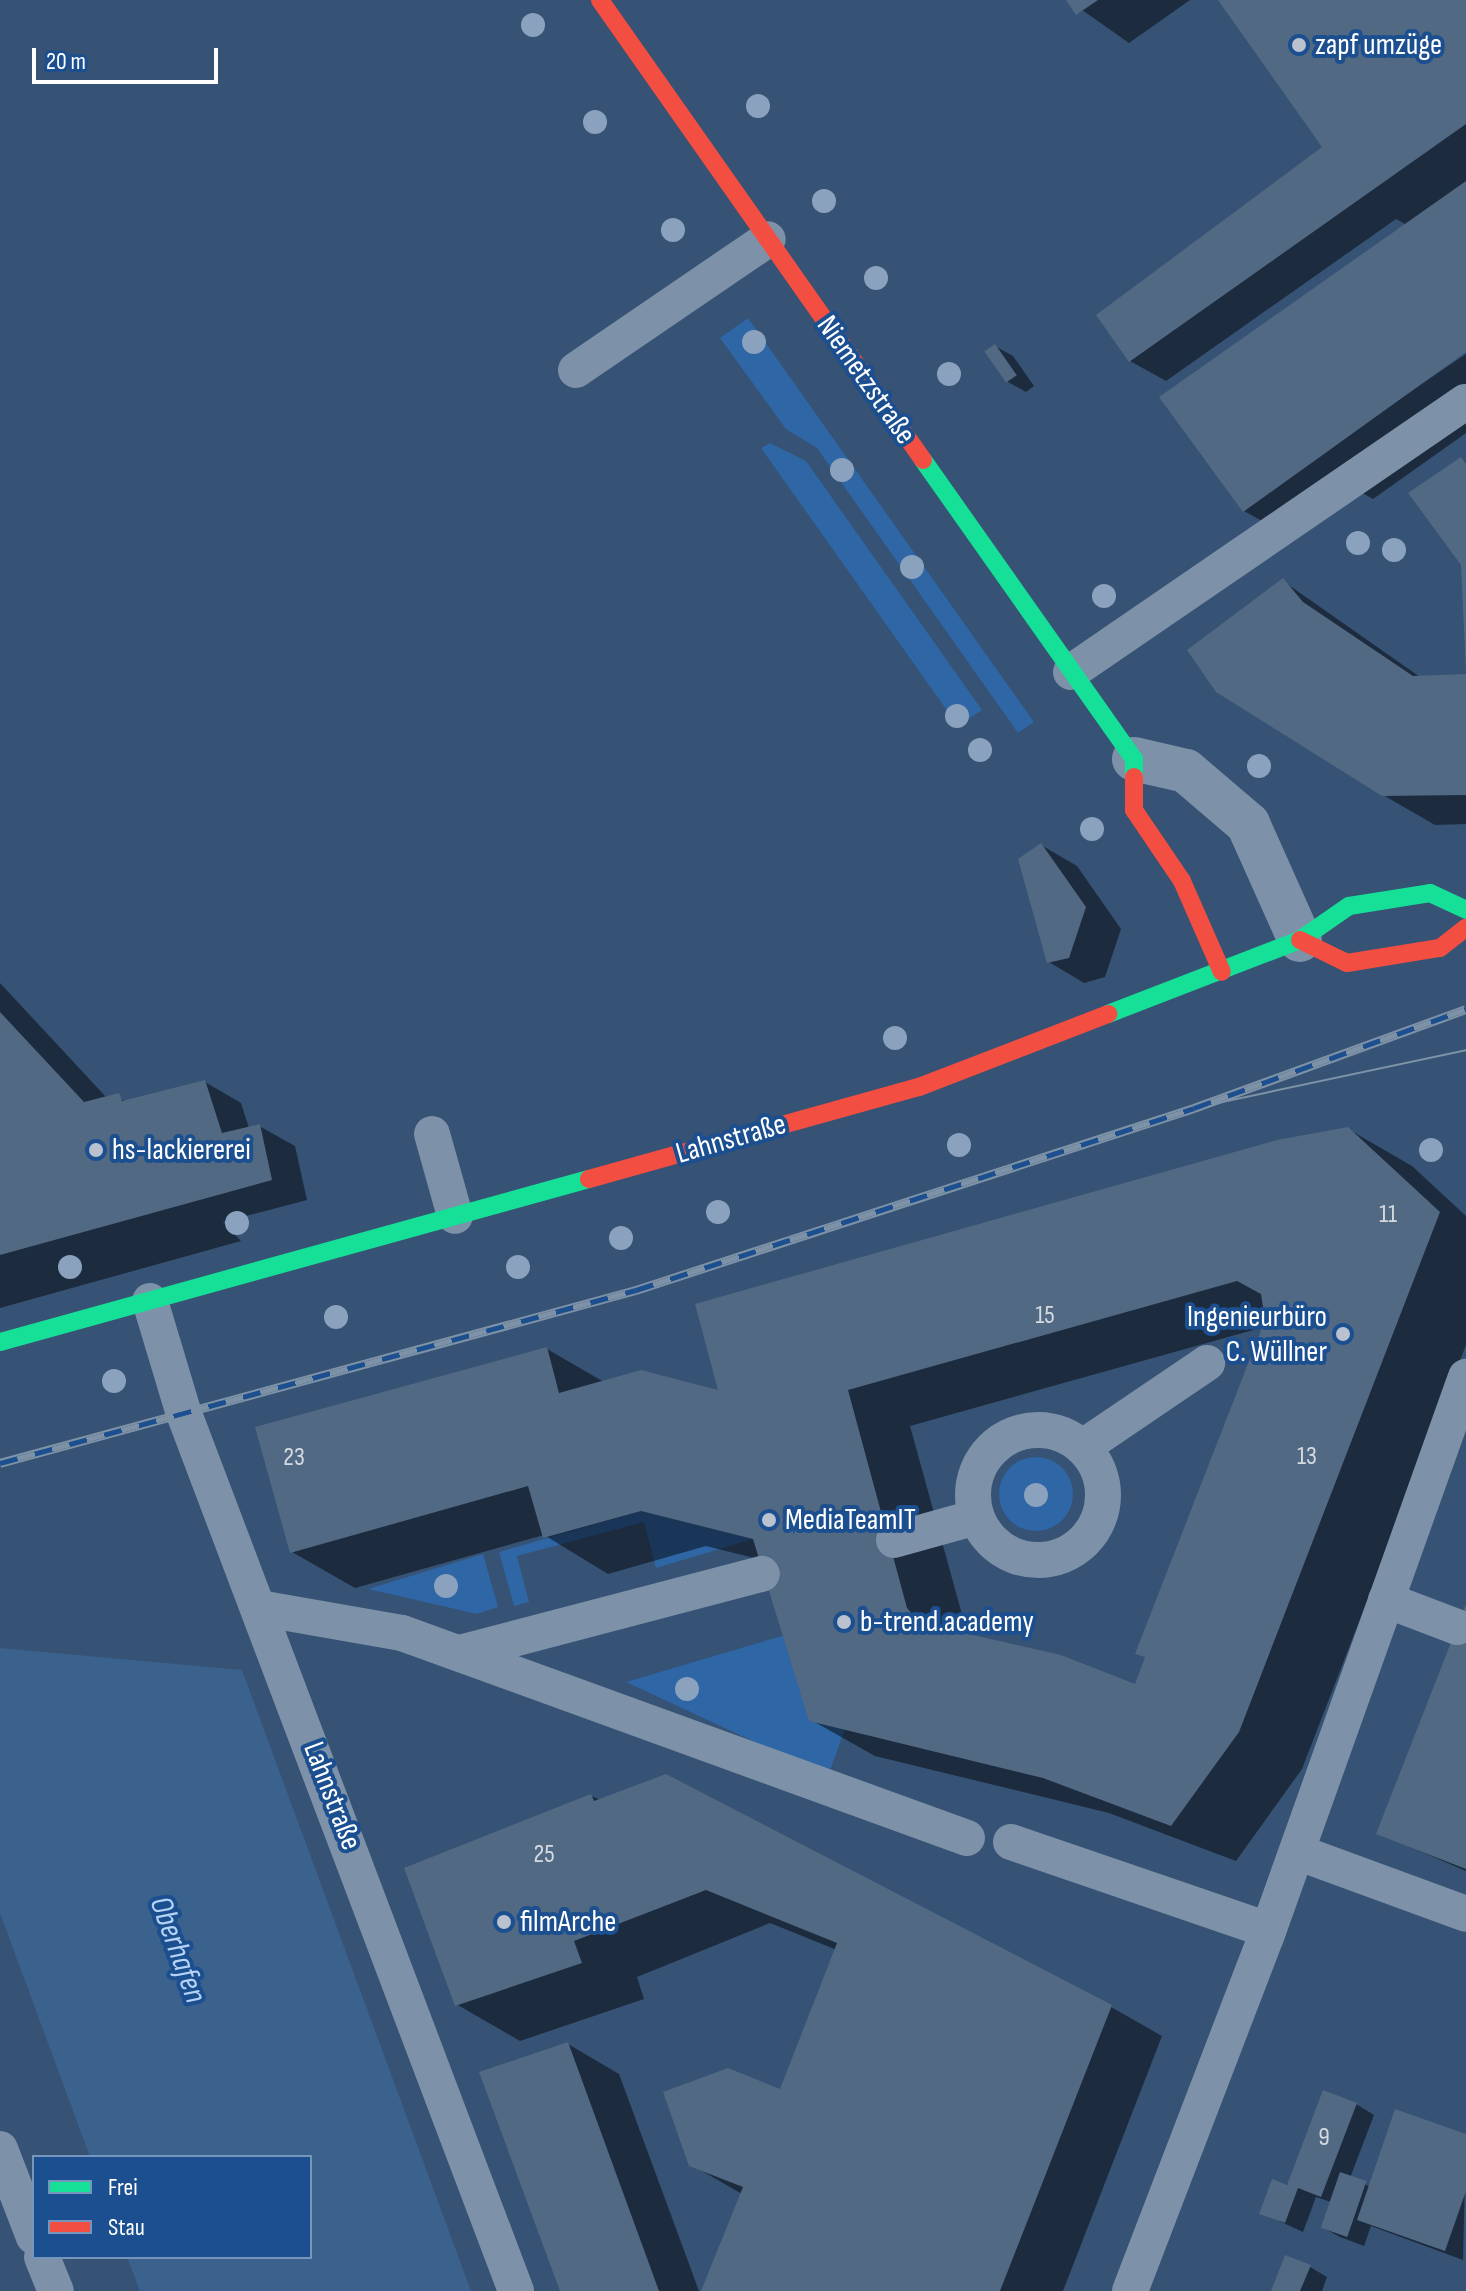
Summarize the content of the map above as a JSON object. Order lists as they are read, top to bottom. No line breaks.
{"streets":{"street":["Niemetzstraße","Lahnstraße"]},"water":["Oberhafen"],"places":["zapf umzüge","hs-lackiererei","Ingenieurbüro C. Wüllner","MediaTeamIT","b-trend.academy","filmArche"],"house_numbers":["11","15","13","23","25","9"],"legend":["Frei","Stau"],"scale_bar":"20 m"}
